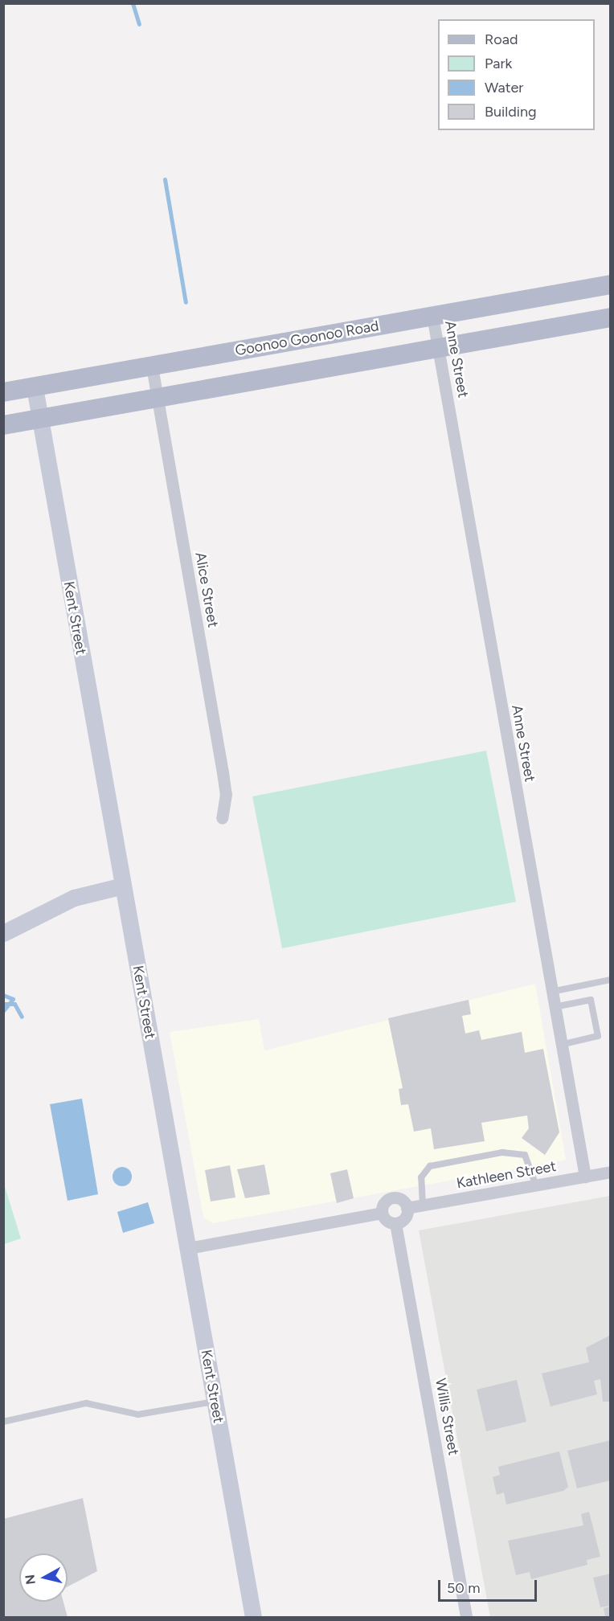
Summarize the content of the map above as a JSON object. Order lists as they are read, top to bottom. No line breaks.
{"streets":{"main road":["Goonoo Goonoo Road"],"street":["Anne Street","Alice Street","Kent Street","Kathleen Street","Willis Street"]},"crossings":[["Goonoo Goonoo Road","Anne Street"],["Goonoo Goonoo Road","Alice Street"],["Goonoo Goonoo Road","Kent Street"],["Anne Street","Kathleen Street"],["Kathleen Street","Willis Street"]],"legend":["Road","Park","Water","Building"],"scale_bar":"50 m","north":"left"}
